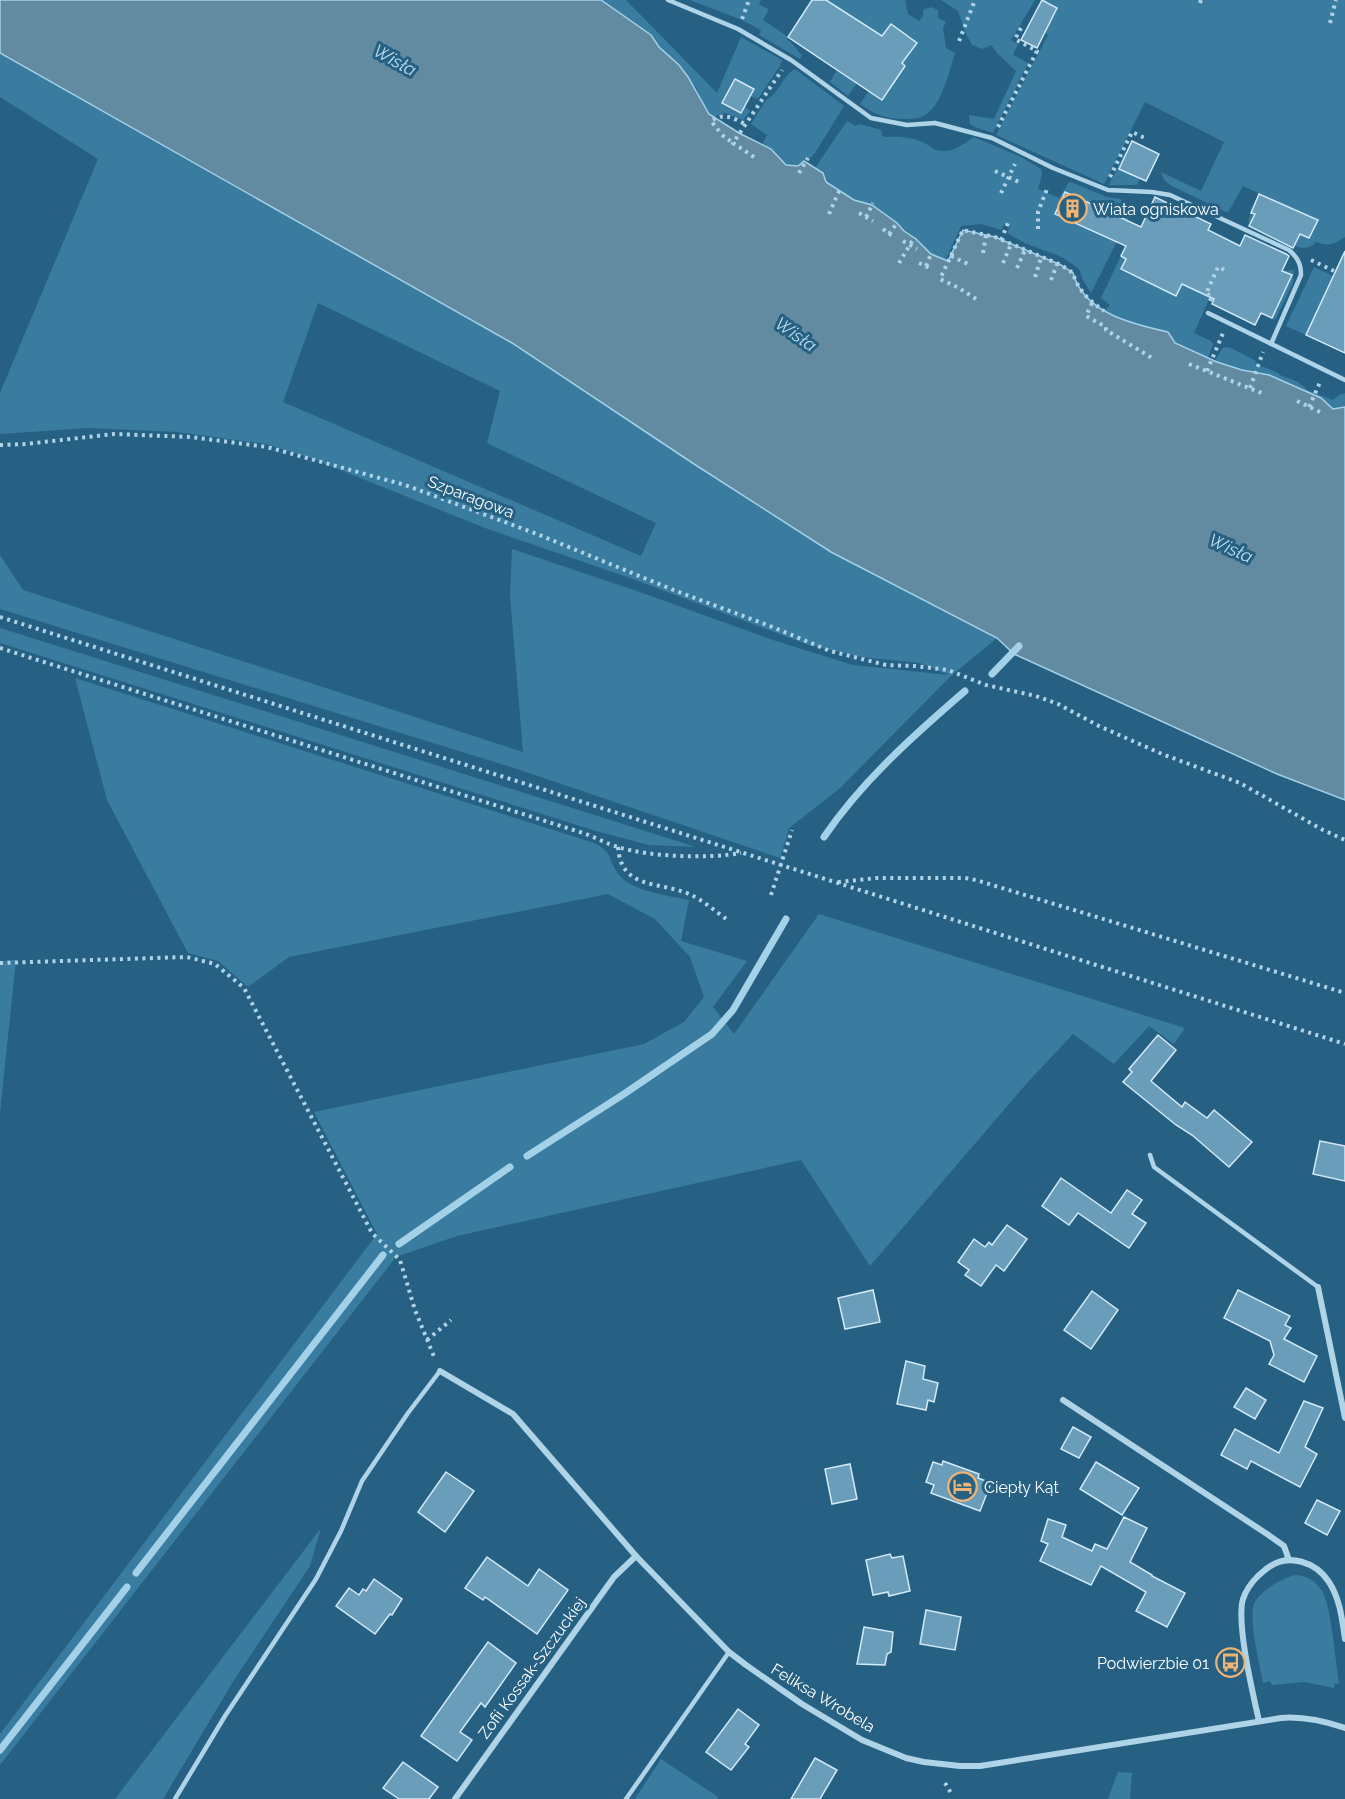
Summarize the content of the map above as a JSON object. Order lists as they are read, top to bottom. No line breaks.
{"streets":{"street":["Zofii Kossak-Szczuckiej","Feliksa Wrobela"],"path":["Szparagowa"]},"crossings":[["Zofii Kossak-Szczuckiej","Feliksa Wrobela"]],"water":["Wisła"],"places":{"building":["Wiata ogniskowa"],"hotel":["Ciepły Kąt"],"bus stop":["Podwierzbie 01"]}}
